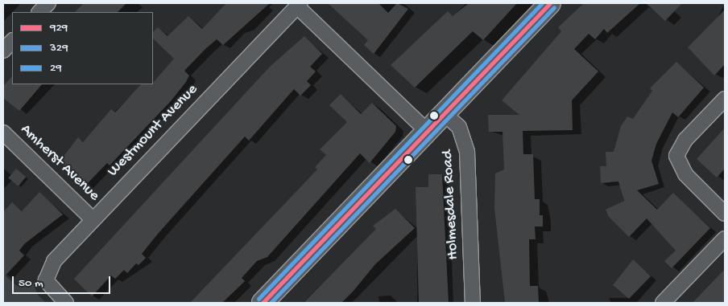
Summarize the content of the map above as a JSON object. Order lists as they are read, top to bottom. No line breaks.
{"streets":{"street":["Westmount Avenue","Amherst Avenue","Holmesdale Road"]},"crossings":[["Westmount Avenue","Amherst Avenue"]],"lines":["transit line 929","transit line 29","transit line 329"],"legend":["929","329","29"],"scale_bar":"50 m"}
